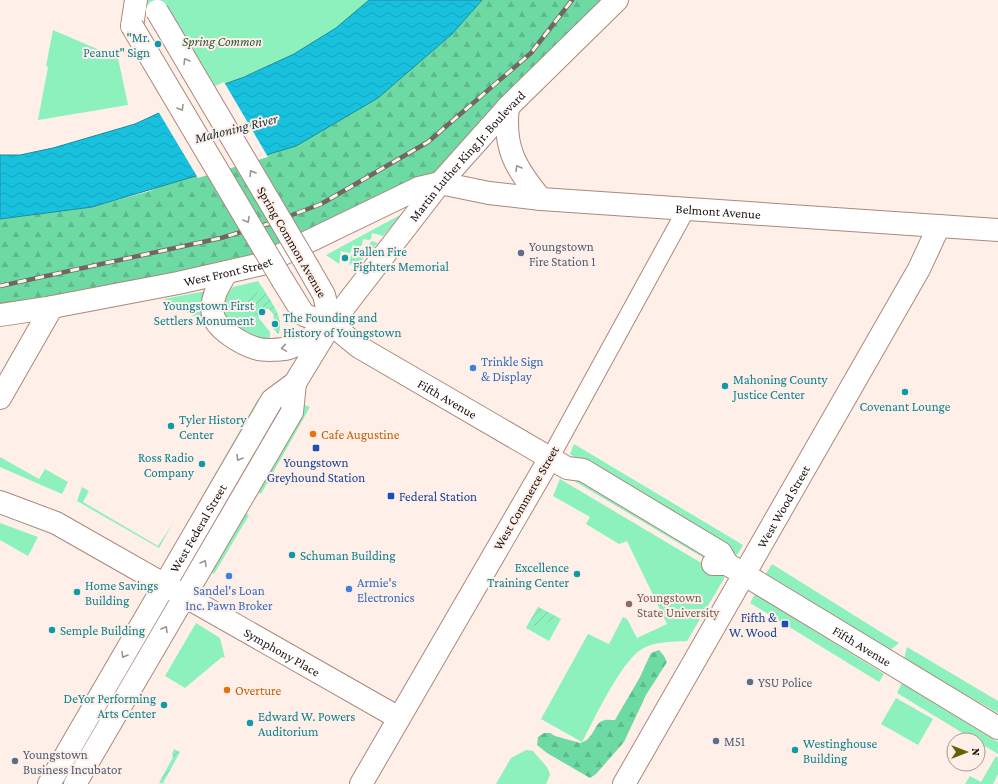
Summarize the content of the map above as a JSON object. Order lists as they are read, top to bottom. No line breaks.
{"streets":{"main road":["Martin Luther King Jr. Boulevard","Belmont Avenue","Spring Common Avenue","West Front Street","Fifth Avenue","West Commerce Street","West Wood Street","West Federal Street","Symphony Place"]},"crossings":[["Martin Luther King Jr. Boulevard","Belmont Avenue"],["Martin Luther King Jr. Boulevard","Spring Common Avenue"],["Martin Luther King Jr. Boulevard","West Front Street"],["Martin Luther King Jr. Boulevard","Fifth Avenue"],["Martin Luther King Jr. Boulevard","West Federal Street"],["Belmont Avenue","West Front Street"],["Belmont Avenue","West Commerce Street"],["Belmont Avenue","West Wood Street"],["Spring Common Avenue","Fifth Avenue"],["Spring Common Avenue","West Federal Street"],["Fifth Avenue","West Commerce Street"],["Fifth Avenue","West Wood Street"],["Fifth Avenue","West Federal Street"],["West Commerce Street","Symphony Place"],["West Federal Street","Symphony Place"]],"water":["Mahoning River"],"parks":["Spring Common"],"places":{"other":["\"Mr. Peanut\" Sign","Youngstown Fire Station 1","Fallen Fire Fighters Memorial","Youngstown First Settlers Monument","The Founding and History of Youngstown","Trinkle Sign & Display","Mahoning County Justice Center","Covenant Lounge","Tyler History Center","Cafe Augustine","Ross Radio Company","Schuman Building","Excellence Training Center","Sandel's Loan Inc. Pawn Broker","Armie's Electronics","Home Savings Building","Youngstown State University","Semple Building","YSU Police","Overture","DeYor Performing Arts Center","Edward W. Powers Auditorium","M51","Westinghouse Building","Youngstown Business Incubator"],"transit":["Youngstown Greyhound Station","Federal Station","Fifth & W. Wood"]},"north":"right"}
